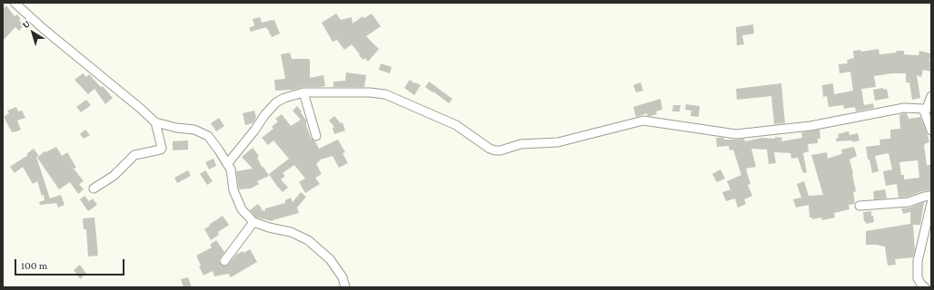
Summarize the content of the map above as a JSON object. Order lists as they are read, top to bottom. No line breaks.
{"scale_bar":"100 m","north":"top left"}
